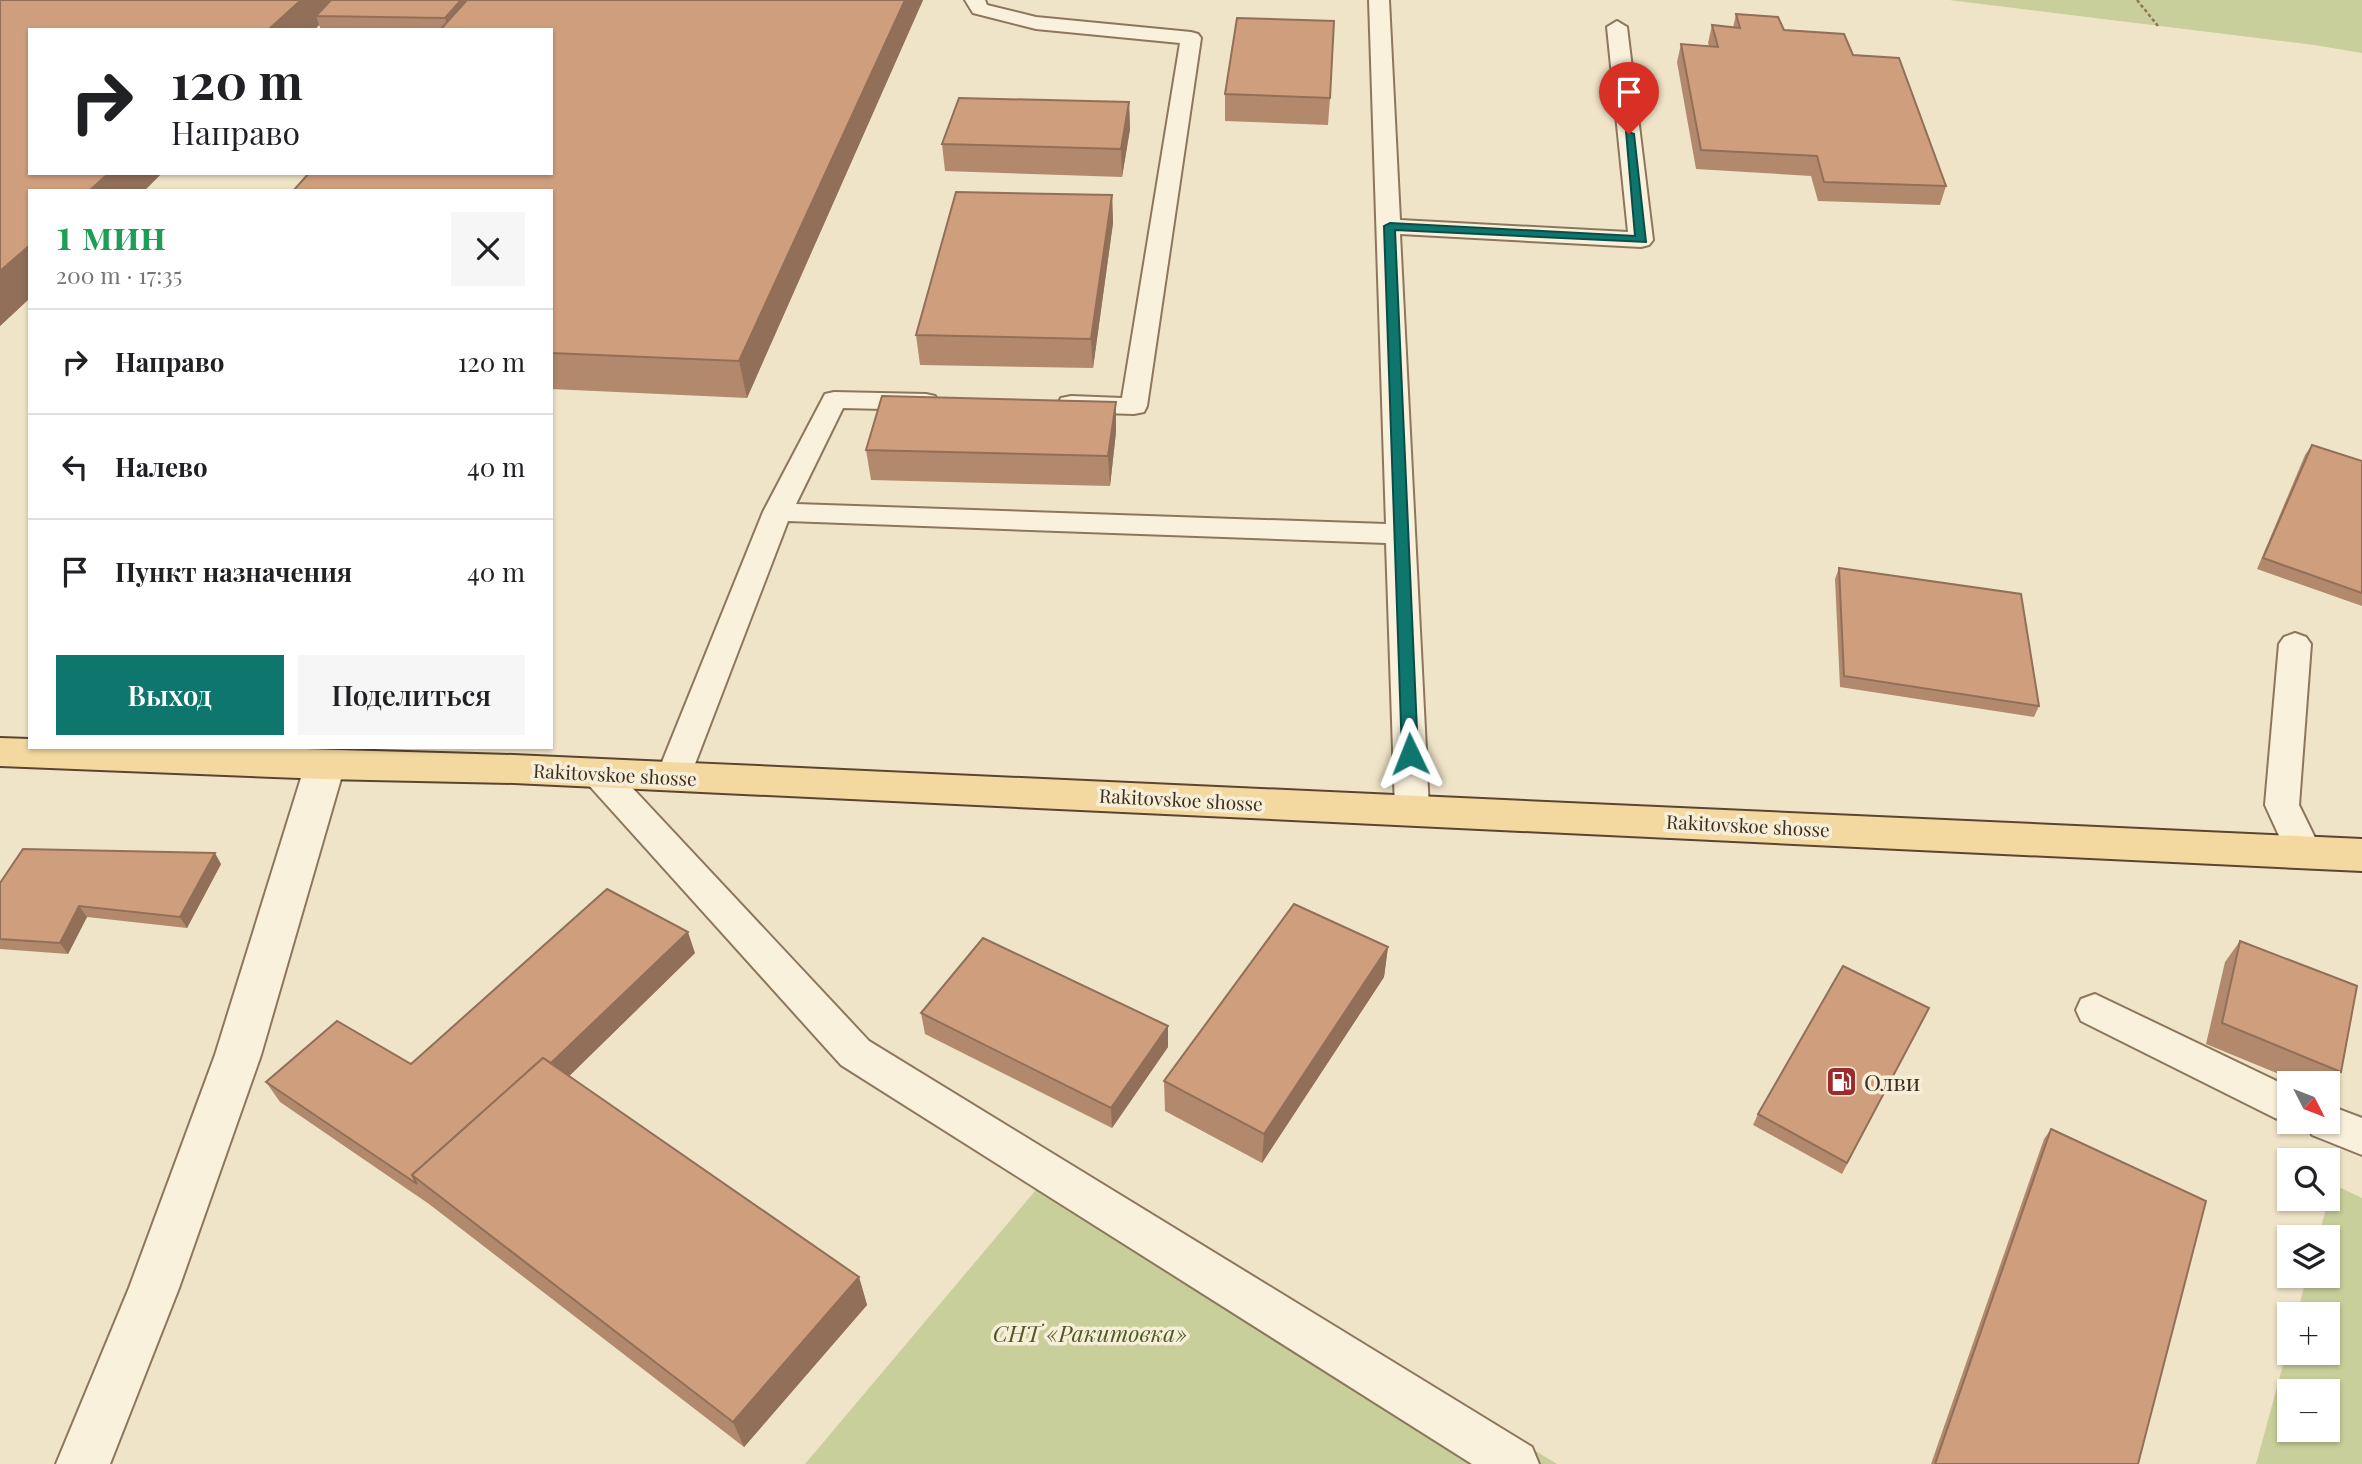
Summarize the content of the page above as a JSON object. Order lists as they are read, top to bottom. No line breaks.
{"streets":{"main road":["Rakitovskoe shosse"]},"parks":["СНТ «Ракитовка»"],"places":{"fuel station":["Олви"]},"north":"bottom right","page":{"turn":["120 m","Направо"],"heading":["1 мин","200 m · 17:35"],"list":[{"name":"Направо","value":"120 m"},{"name":"Налево","value":"40 m"},{"name":"Пункт назначения","value":"40 m"}],"buttons":["Выход","Поделиться"],"map_buttons":["+","−"]}}
